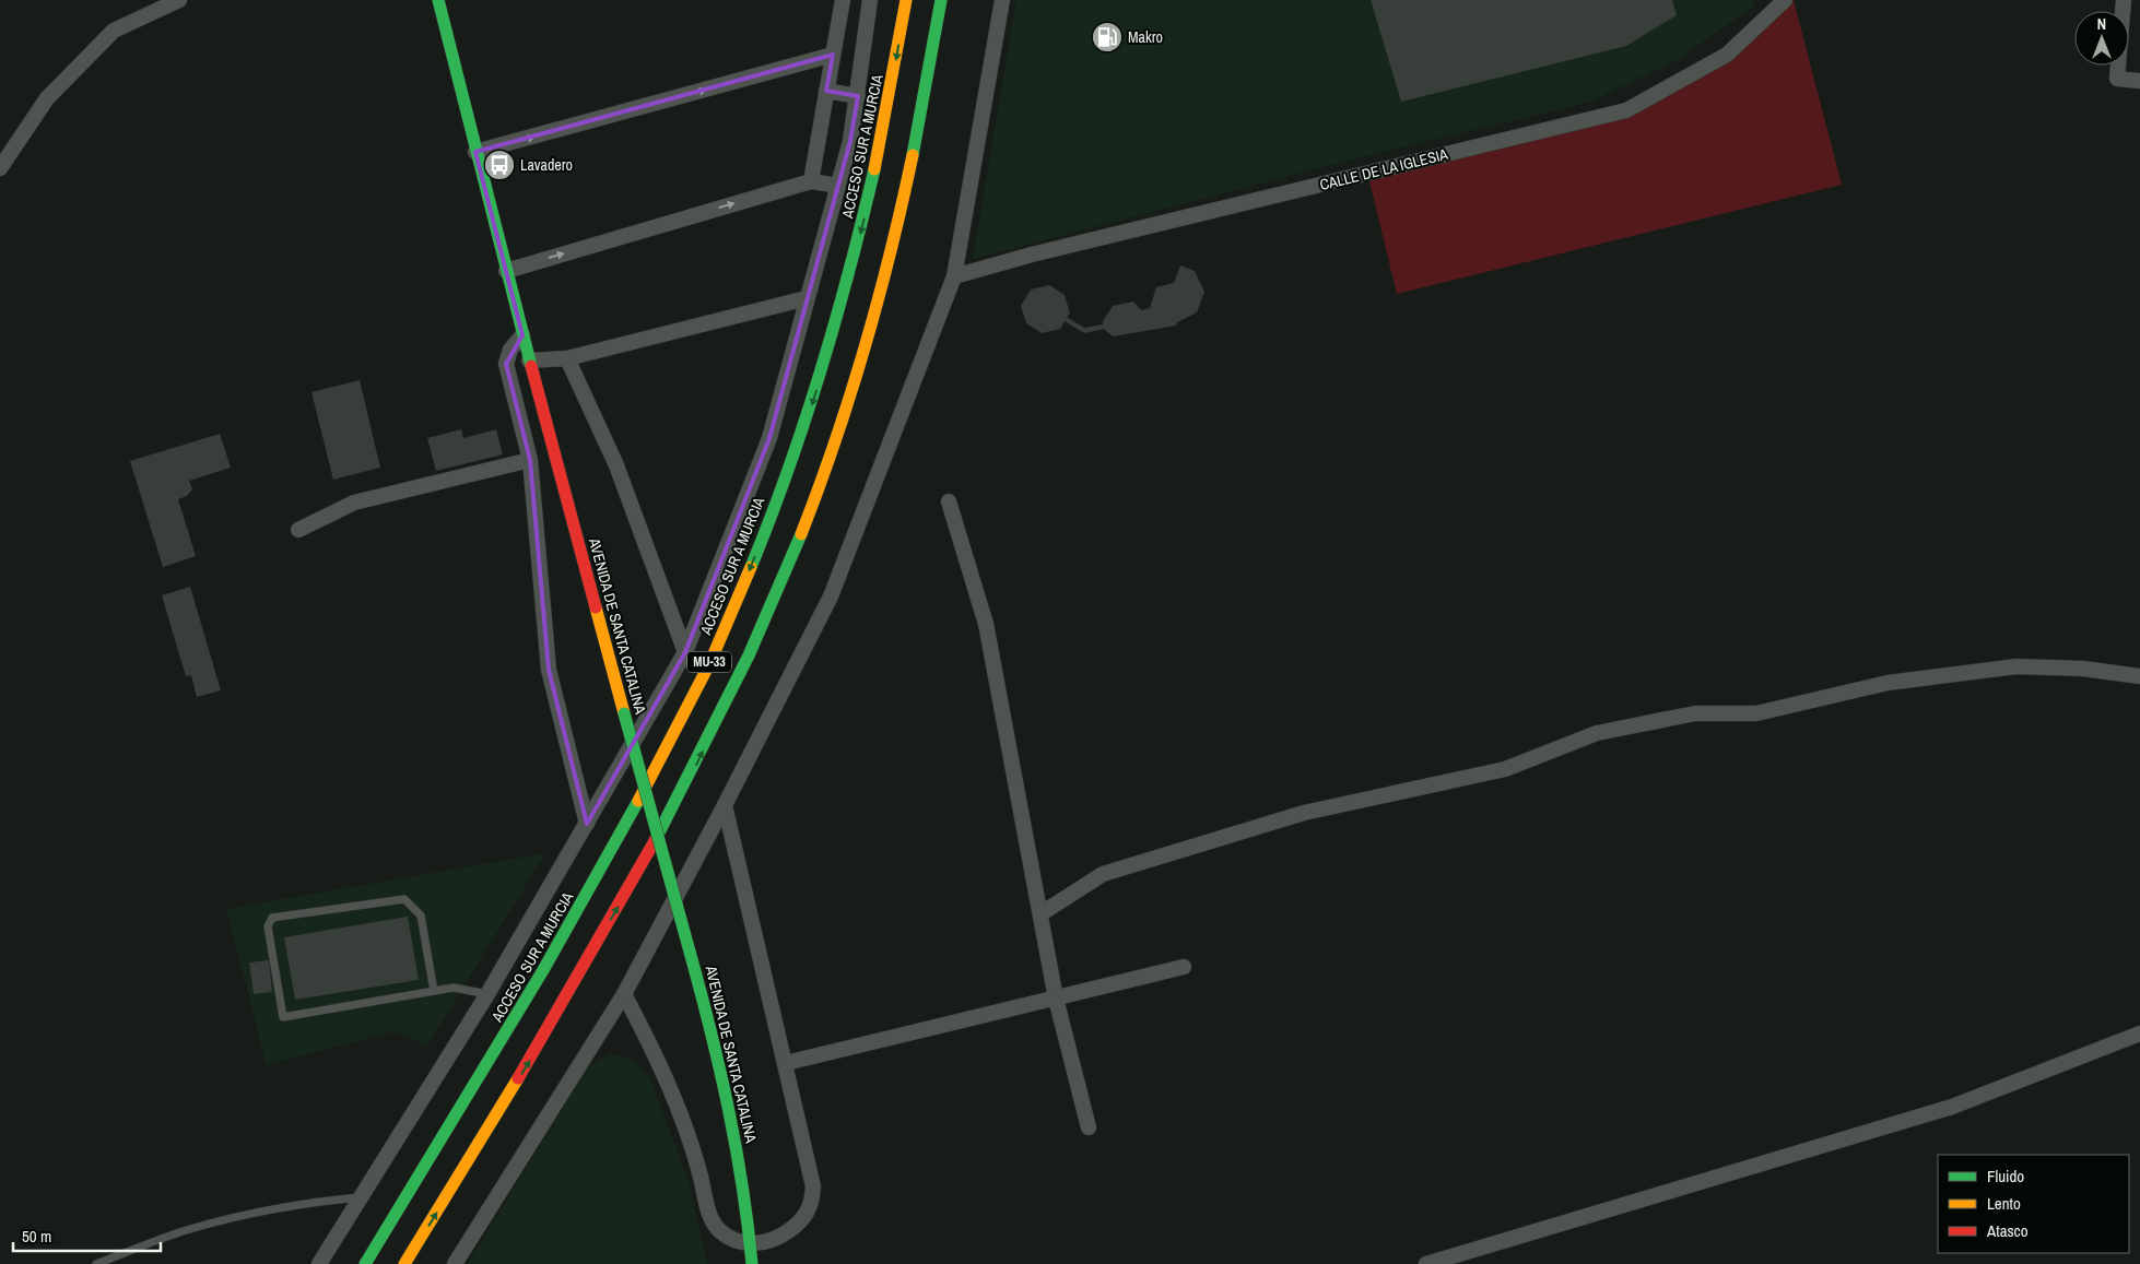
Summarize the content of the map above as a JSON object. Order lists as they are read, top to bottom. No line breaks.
{"streets":{"main road":["ACCESO SUR A MURCIA","AVENIDA DE SANTA CATALINA","MU-33"],"street":["CALLE DE LA IGLESIA"]},"places":{"fuel station":["Makro"],"bus stop":["Lavadero"]},"legend":["Fluido","Lento","Atasco"],"scale_bar":"50 m","north":"top"}
